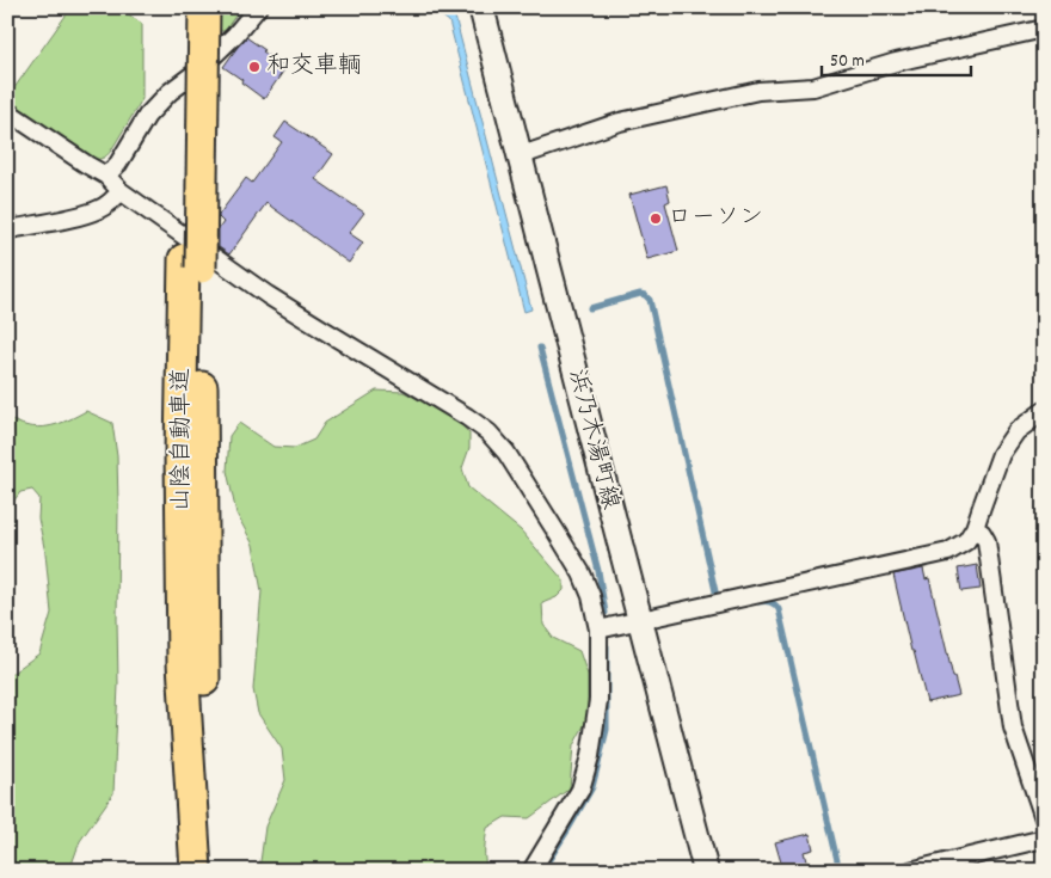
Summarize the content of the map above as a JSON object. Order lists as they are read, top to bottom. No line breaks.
{"streets":{"highway":["山陰自動車道"],"main road":["浜乃木湯町線"]},"places":["和交車輌","ローソン"],"scale_bar":"50 m"}
